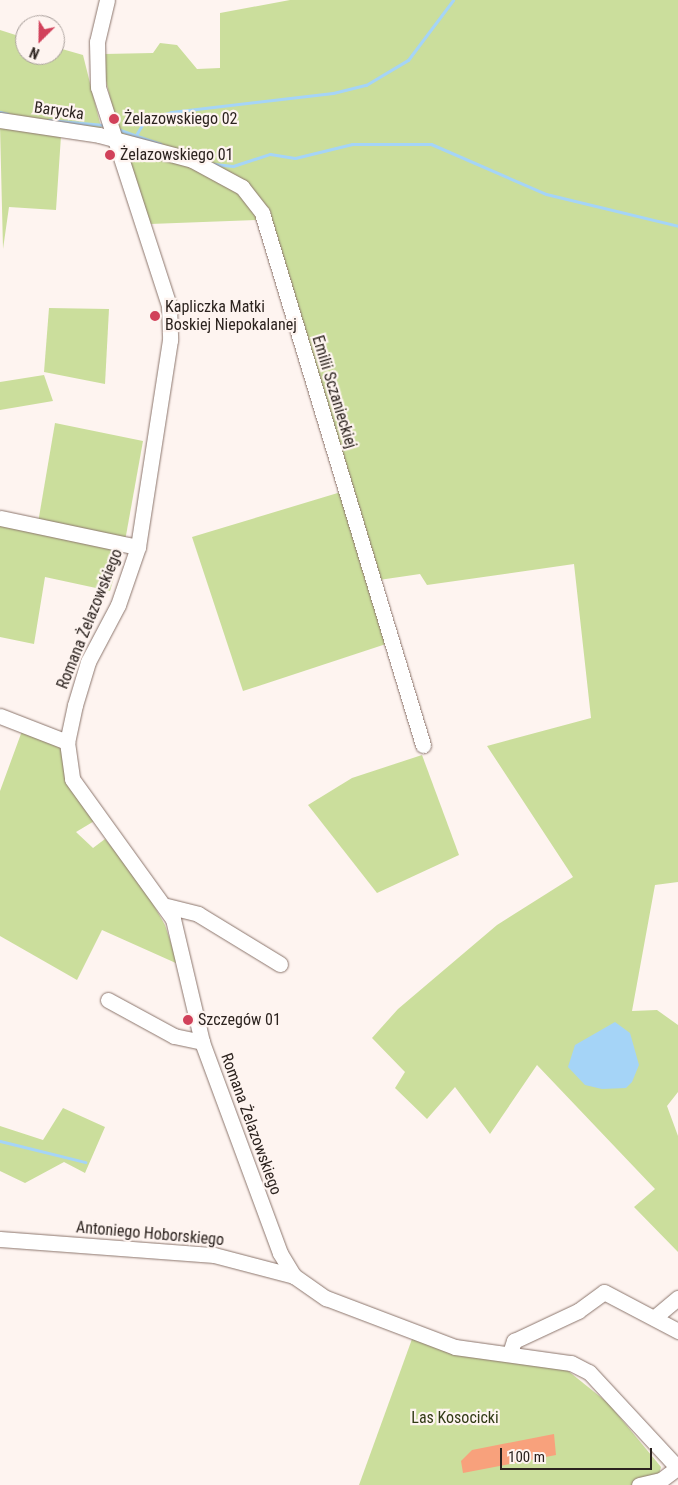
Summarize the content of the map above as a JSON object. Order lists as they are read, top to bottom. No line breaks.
{"streets":{"street":["Barycka","Emilii Sczanieckiej","Romana Żelazowskiego","Antoniego Hoborskiego"]},"crossings":[["Barycka","Emilii Sczanieckiej"],["Barycka","Romana Żelazowskiego"],["Emilii Sczanieckiej","Romana Żelazowskiego"],["Romana Żelazowskiego","Antoniego Hoborskiego"]],"parks":["Las Kosocicki"],"places":["Żelazowskiego 02","Żelazowskiego 01","Kapliczka Matki Boskiej Niepokalanej","Szczegów 01"],"scale_bar":"100 m","north":"bottom left"}
